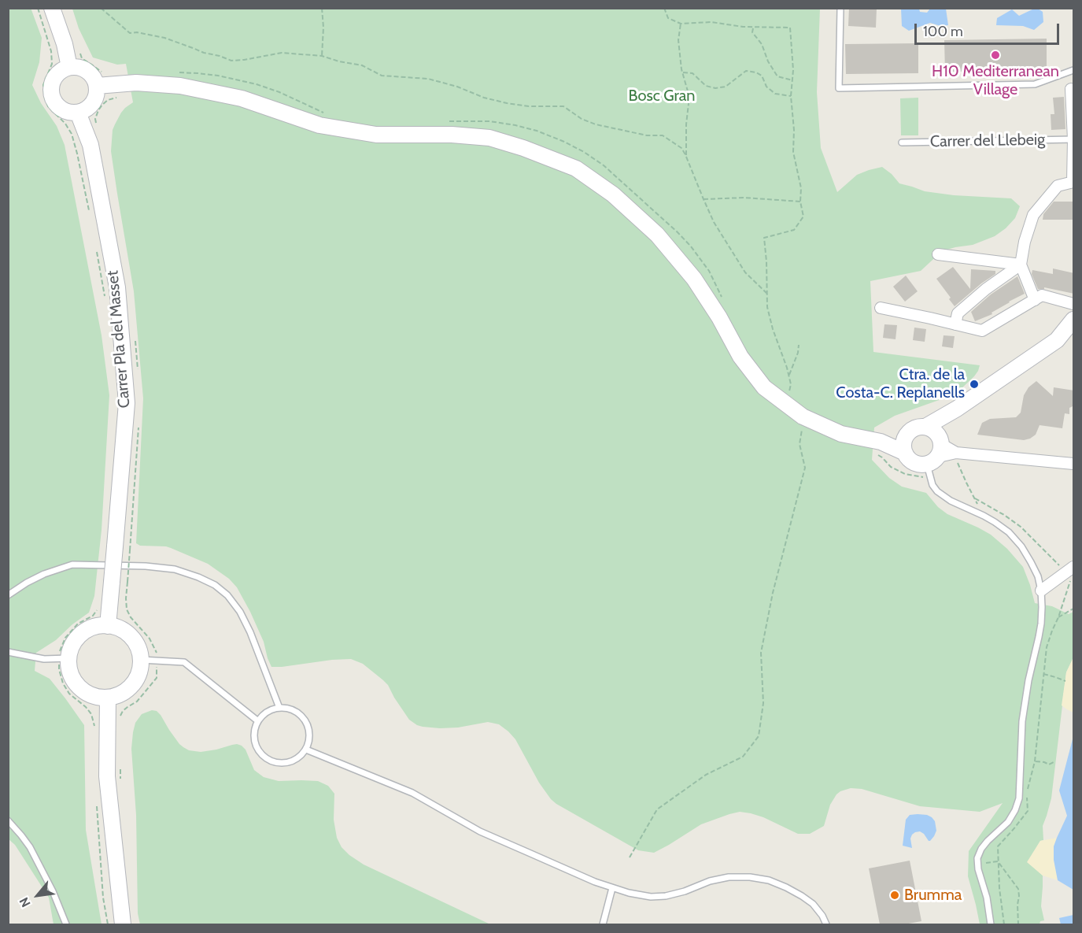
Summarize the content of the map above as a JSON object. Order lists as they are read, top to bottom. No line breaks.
{"streets":{"street":["Carrer Pla del Masset"],"lane":["Carrer del Llebeig"]},"parks":["Bosc Gran"],"places":["H10 Mediterranean Village","Ctra. de la Costa-C. Replanells","Brumma"],"scale_bar":"100 m","north":"bottom left"}
